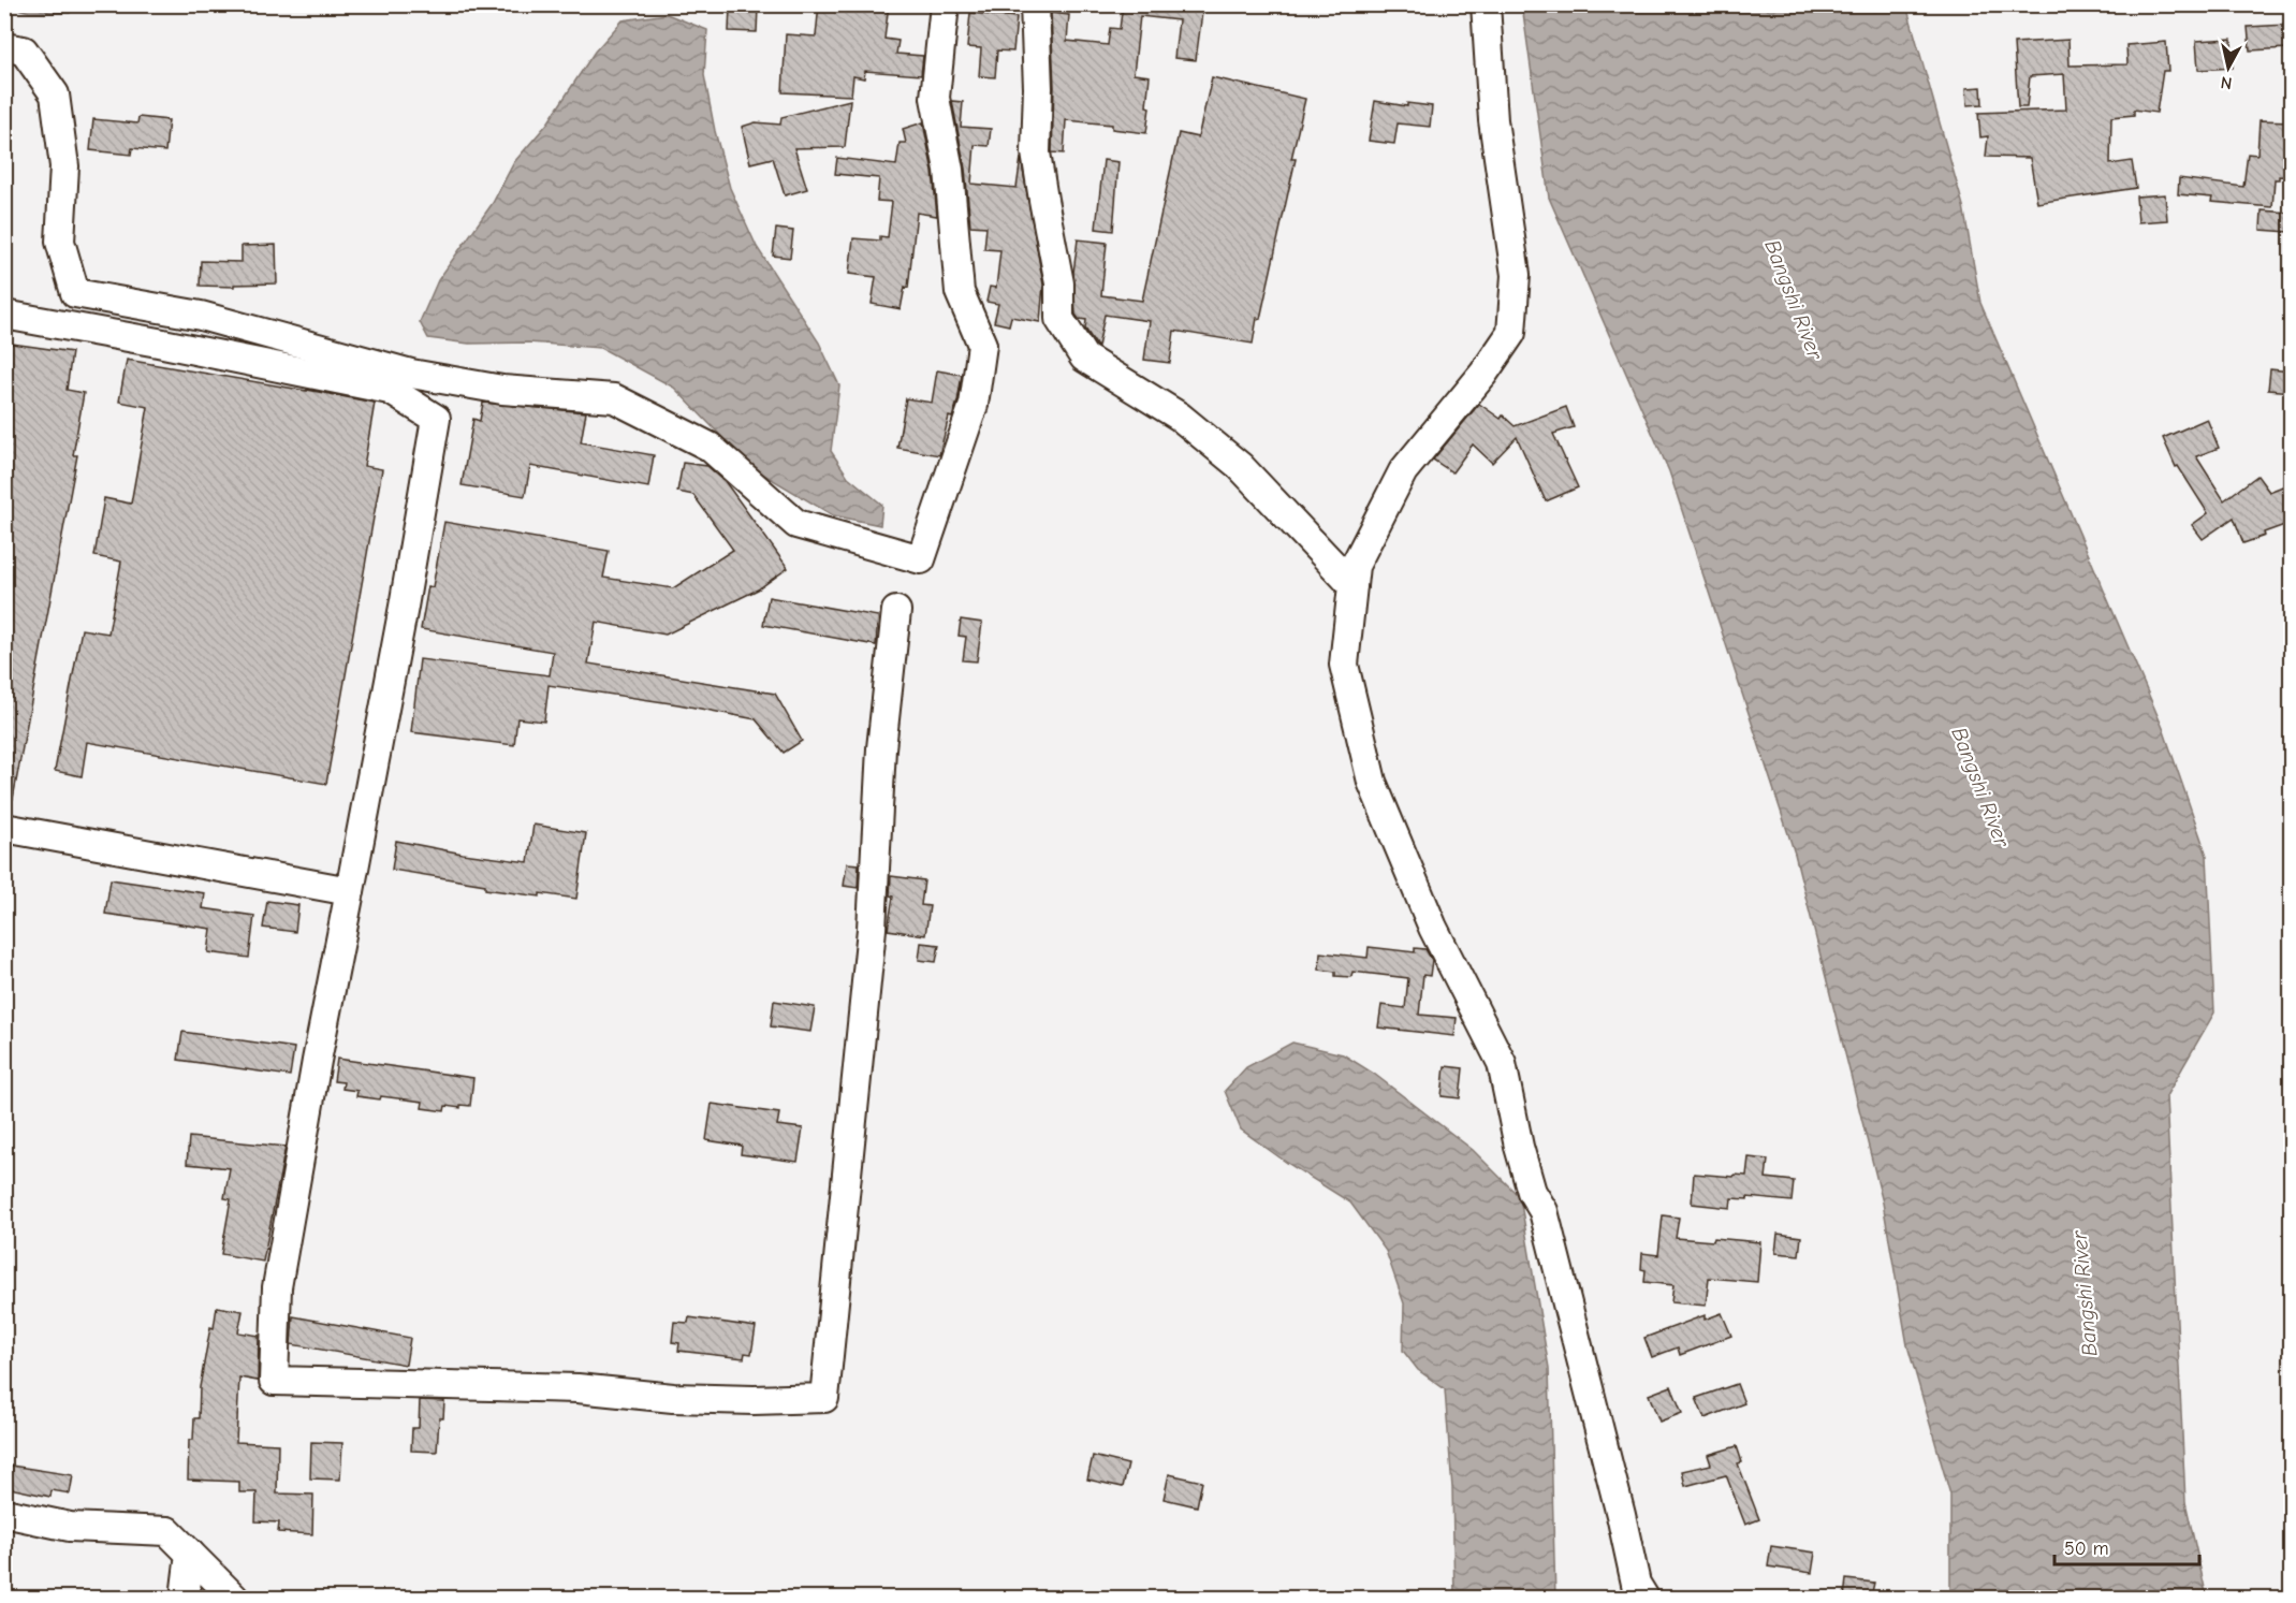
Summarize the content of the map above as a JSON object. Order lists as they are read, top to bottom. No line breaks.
{"water":["Bangshi River"],"scale_bar":"50 m","north":"bottom"}
